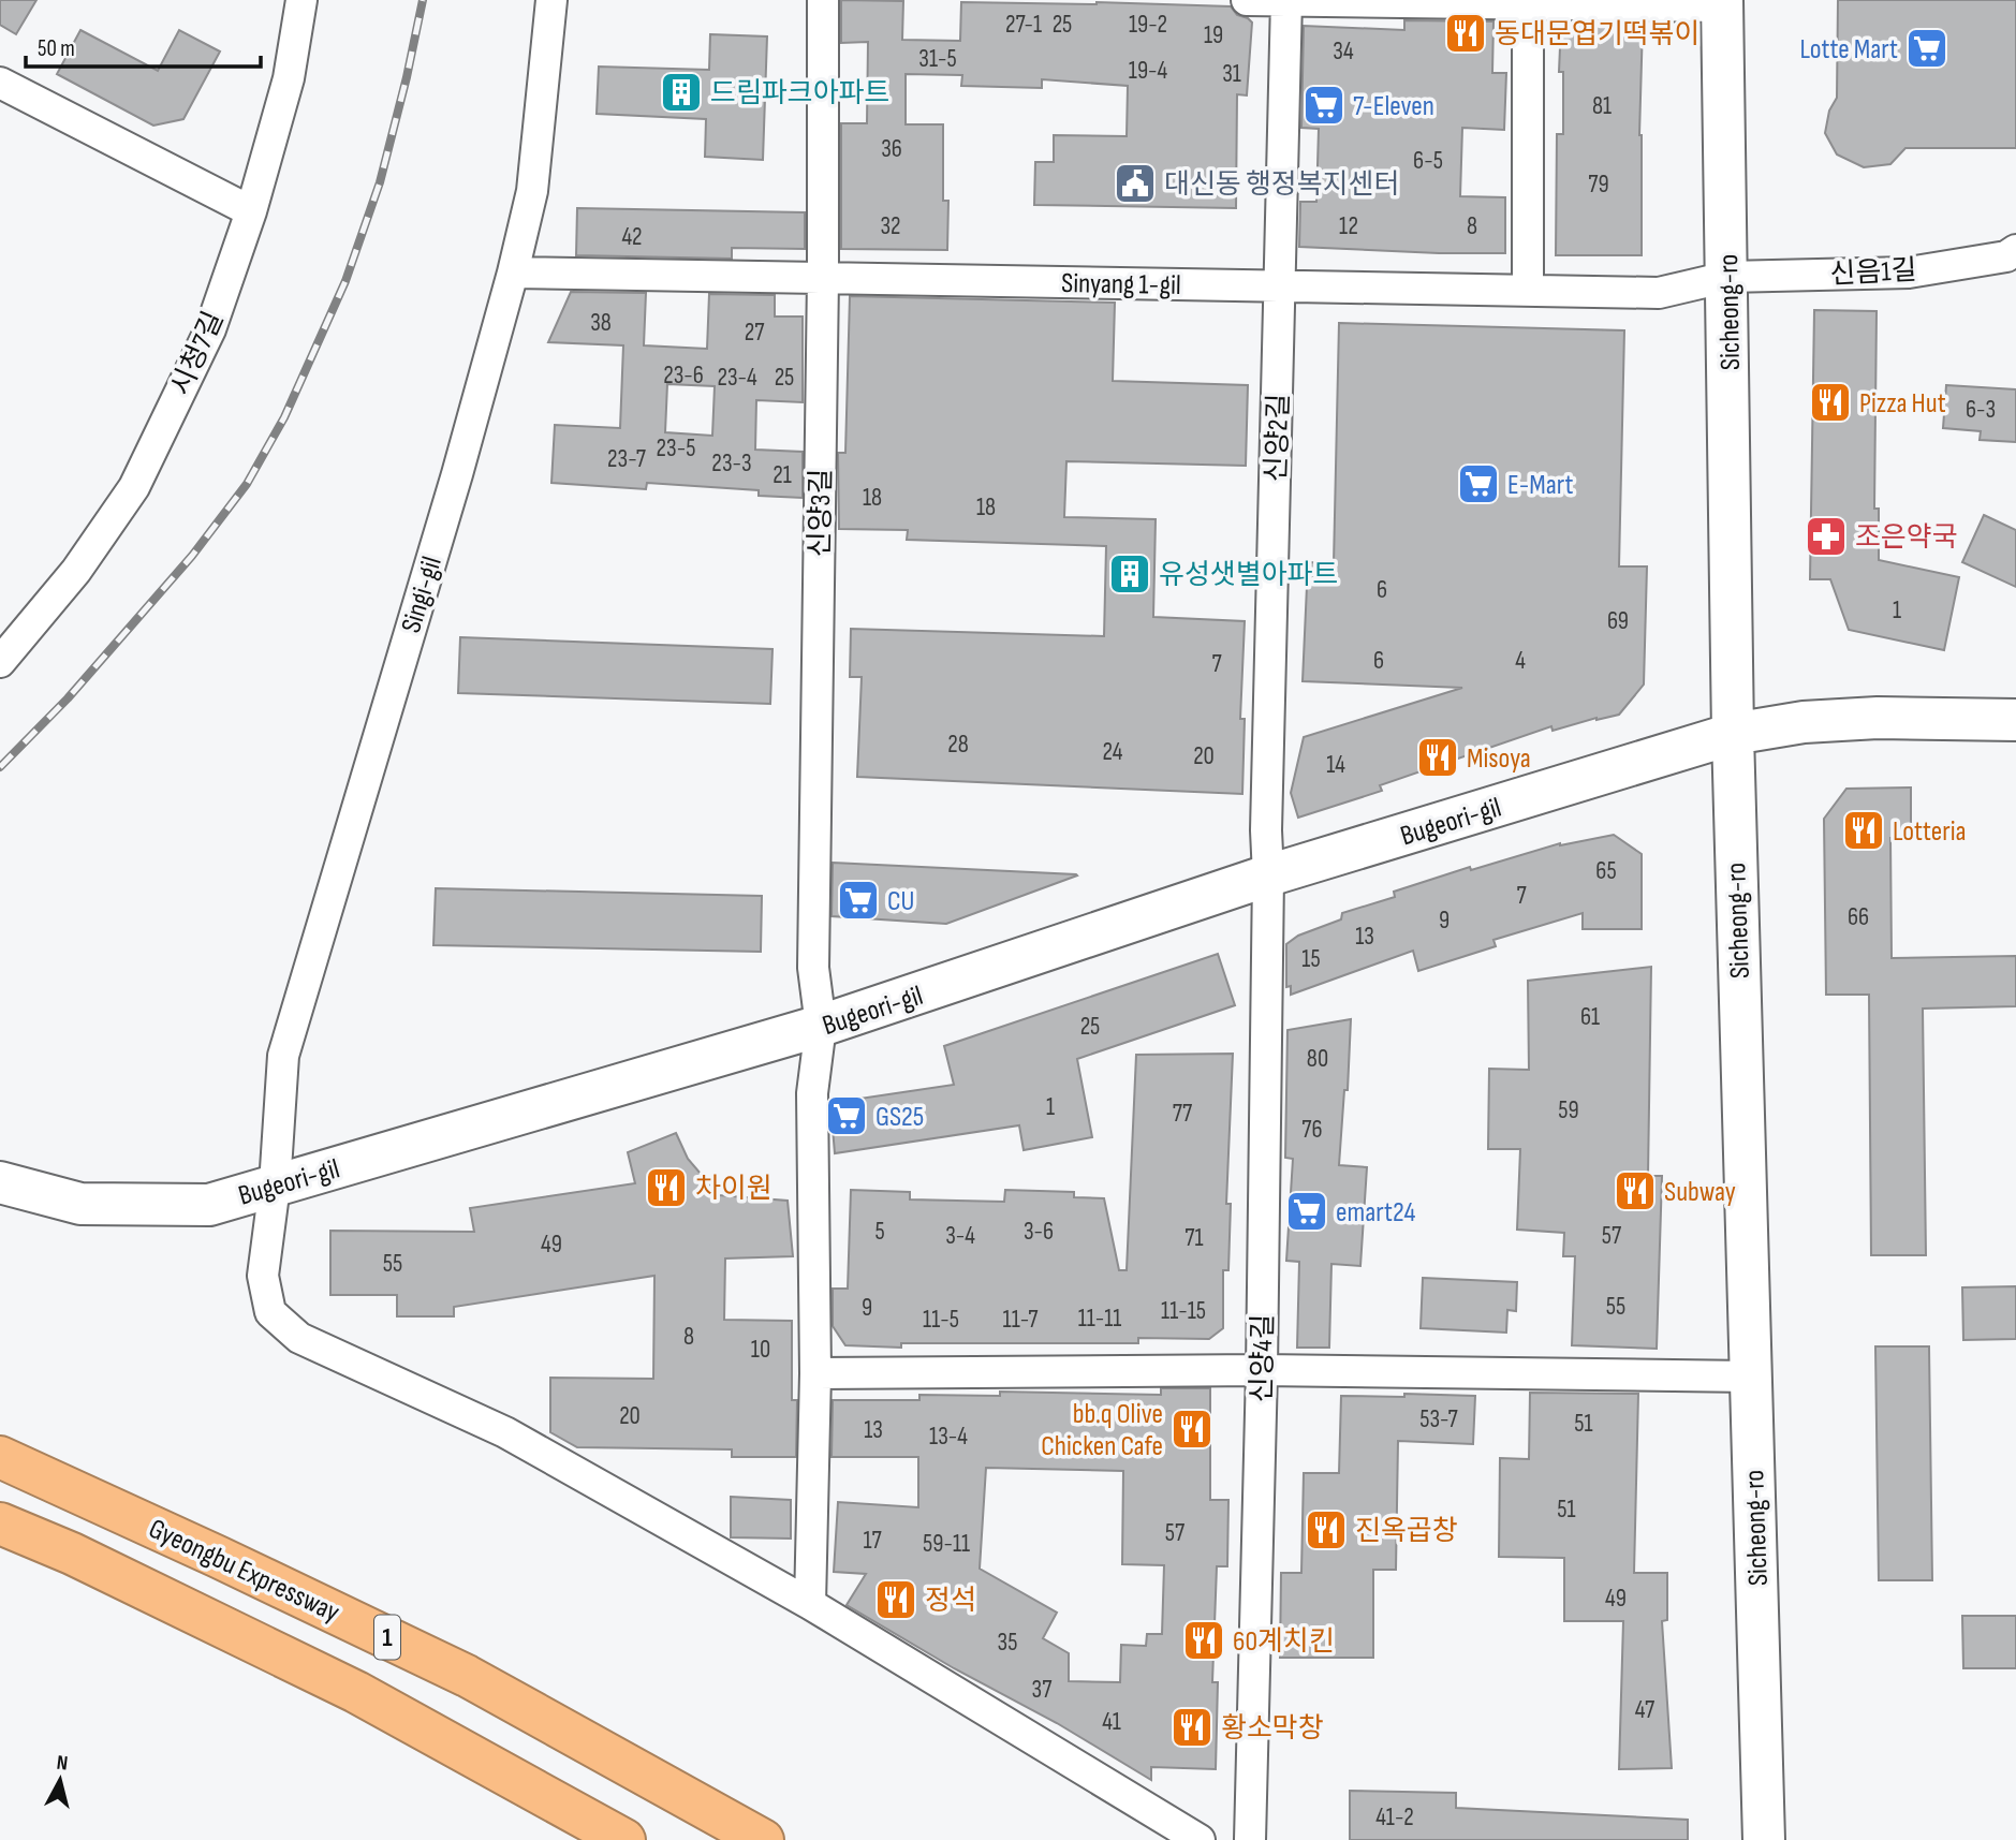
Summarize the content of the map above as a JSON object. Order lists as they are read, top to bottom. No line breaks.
{"streets":{"highway":["Gyeongbu Expressway","1"],"street":["신음1길","Sinyang 1-gil","Sicheong-ro","시청7길","신양2길","신양3길","Singi-gil","Bugeori-gil","신양4길"]},"crossings":[["신음1길","Sinyang 1-gil"],["신음1길","Sicheong-ro"],["Sinyang 1-gil","Sicheong-ro"],["Sinyang 1-gil","신양2길"],["Sinyang 1-gil","신양3길"],["Sinyang 1-gil","Singi-gil"],["Sicheong-ro","Bugeori-gil"],["신양2길","Bugeori-gil"],["신양2길","신양4길"],["신양3길","Bugeori-gil"],["Singi-gil","Bugeori-gil"],["Bugeori-gil","신양4길"]],"places":{"restaurant":["동대문엽기떡볶이","Pizza Hut","Misoya","Lotteria","차이원","Subway","bb.q Olive Chicken Cafe","진옥곱창","정석","60계치킨","황소막창"],"supermarket":["Lotte Mart","7-Eleven","E-Mart","CU","GS25","emart24"],"building":["드림파크아파트","유성샛별아파트"],"public building":["대신동 행정복지센터"],"pharmacy":["조은약국"]},"house_numbers":["27-1","25","19-2","19","34","31-5","19-4","31","81","36","6-5","79","32","12","8","42","38","27","23-6","23-4","25","6-3","23-5","23-7","23-3","21","18","18","6","1","69","6","4","7","28","24","20","14","65","7","66","9","13","15","61","25","80","1","59","77","76","5","3-6","3-4","57","71","49","55","55","9","11-15","11-11","11-5","11-7","8","10","20","53-7","51","13","13-4","51","57","17","59-11","49","35","37","47","41","41-2"],"scale_bar":"50 m","north":"top"}
